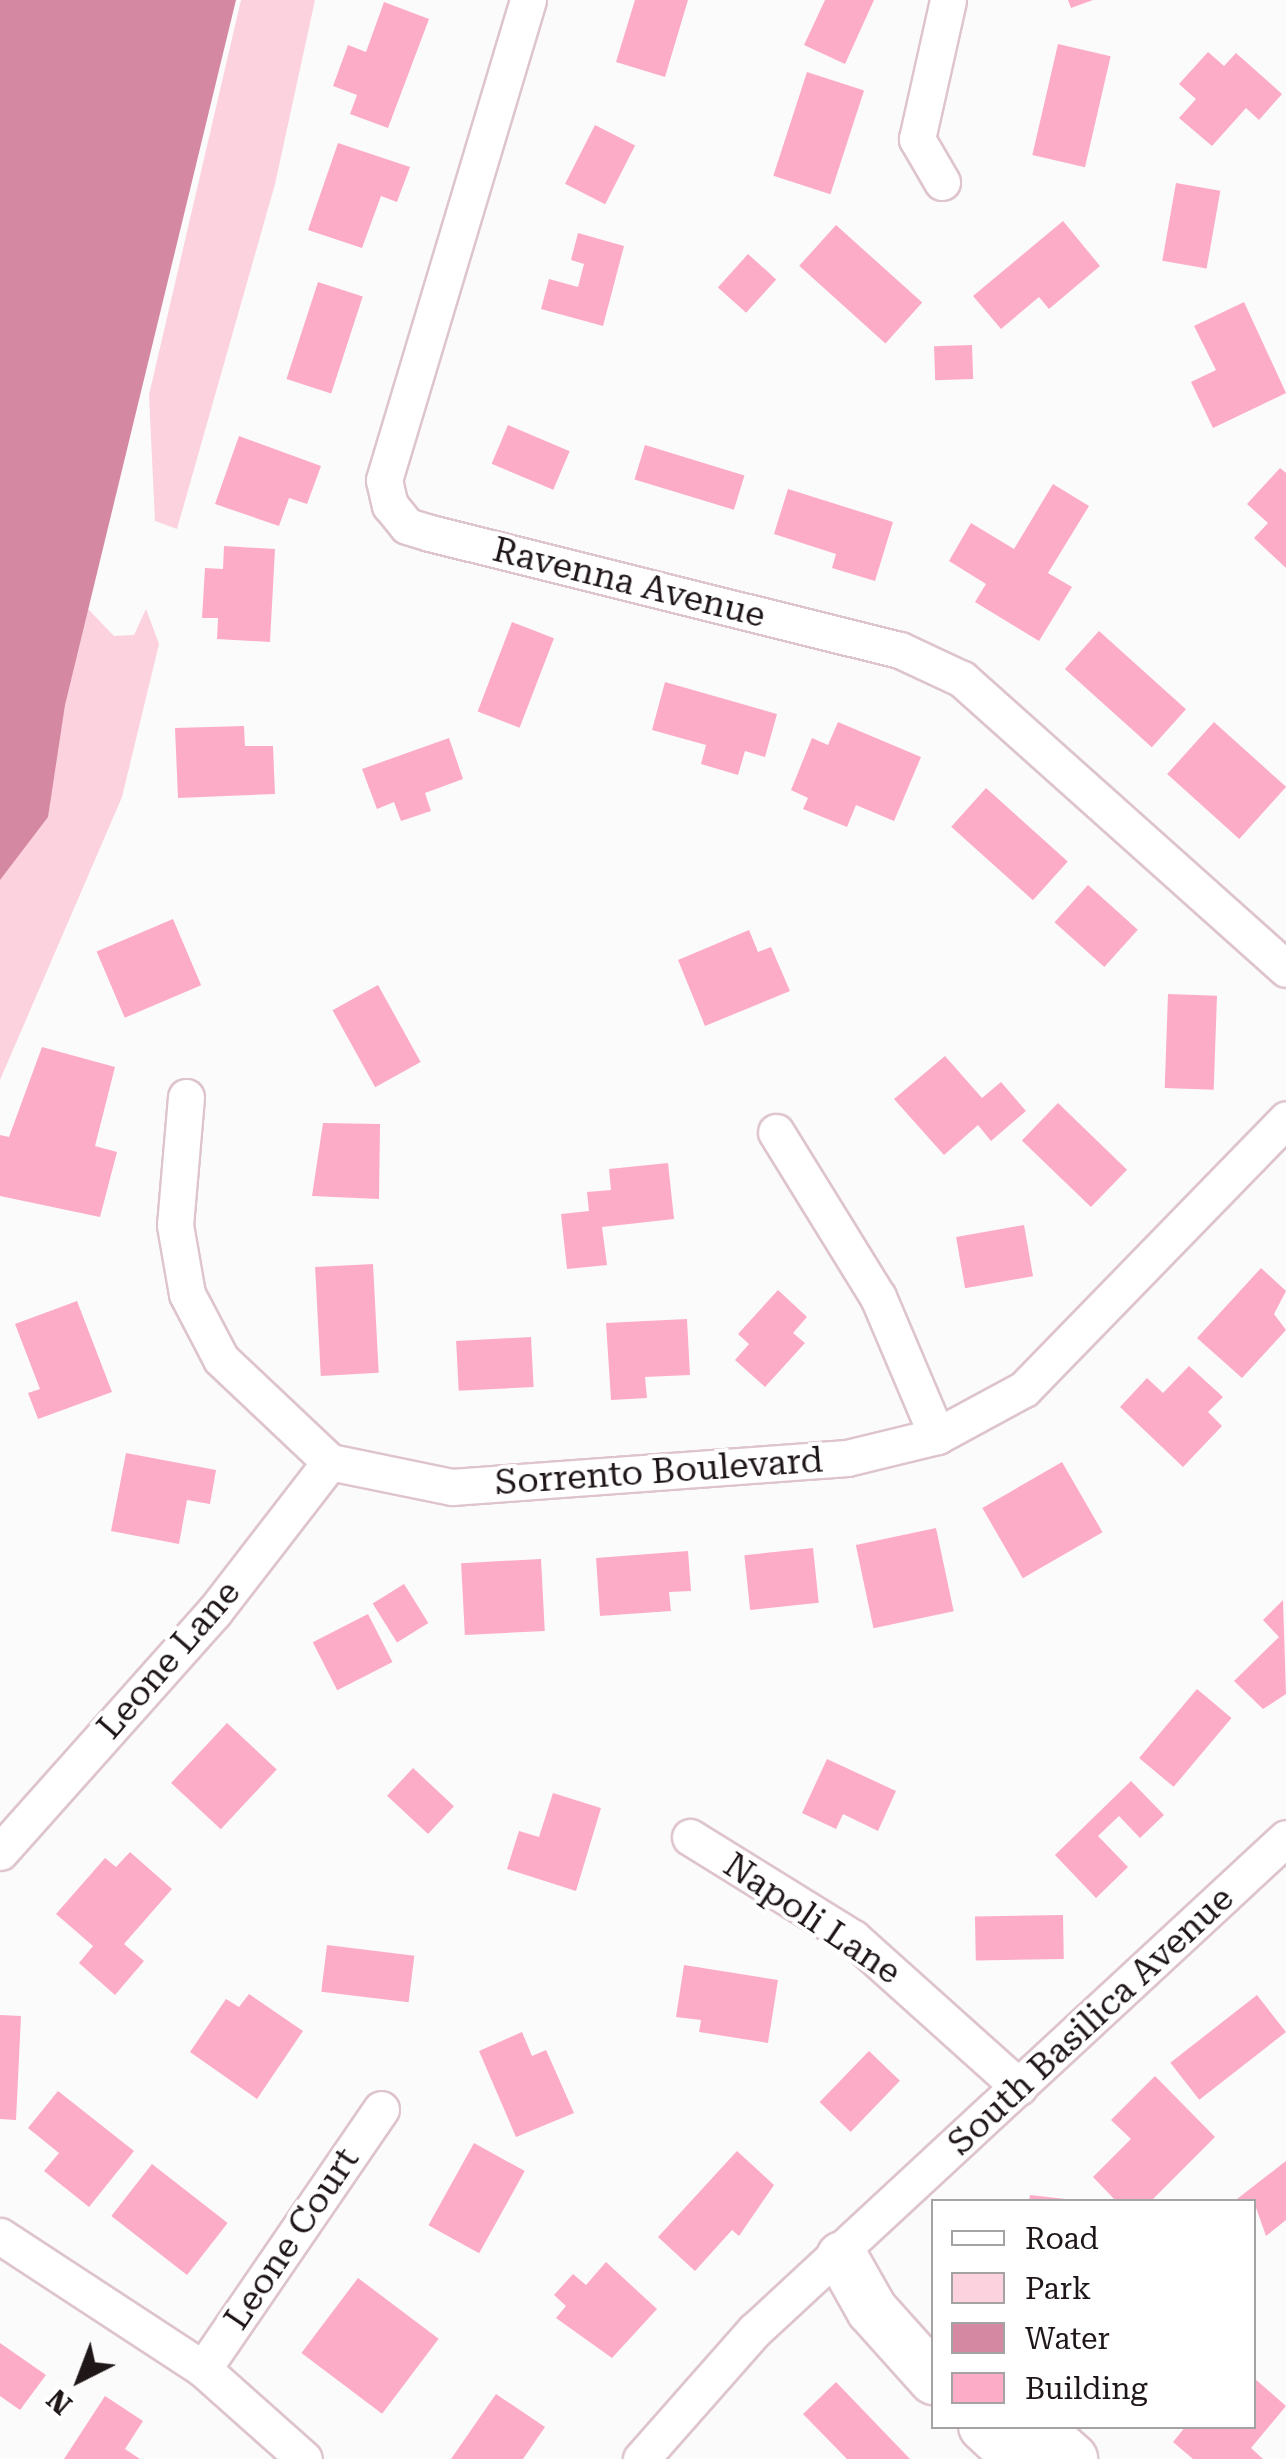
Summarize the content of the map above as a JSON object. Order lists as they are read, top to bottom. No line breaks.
{"streets":{"street":["Ravenna Avenue","Sorrento Boulevard","Leone Lane","Napoli Lane","South Basilica Avenue","Leone Court"]},"crossings":[["Sorrento Boulevard","Leone Lane"],["Napoli Lane","South Basilica Avenue"]],"legend":["Road","Park","Water","Building"],"north":"bottom left"}
